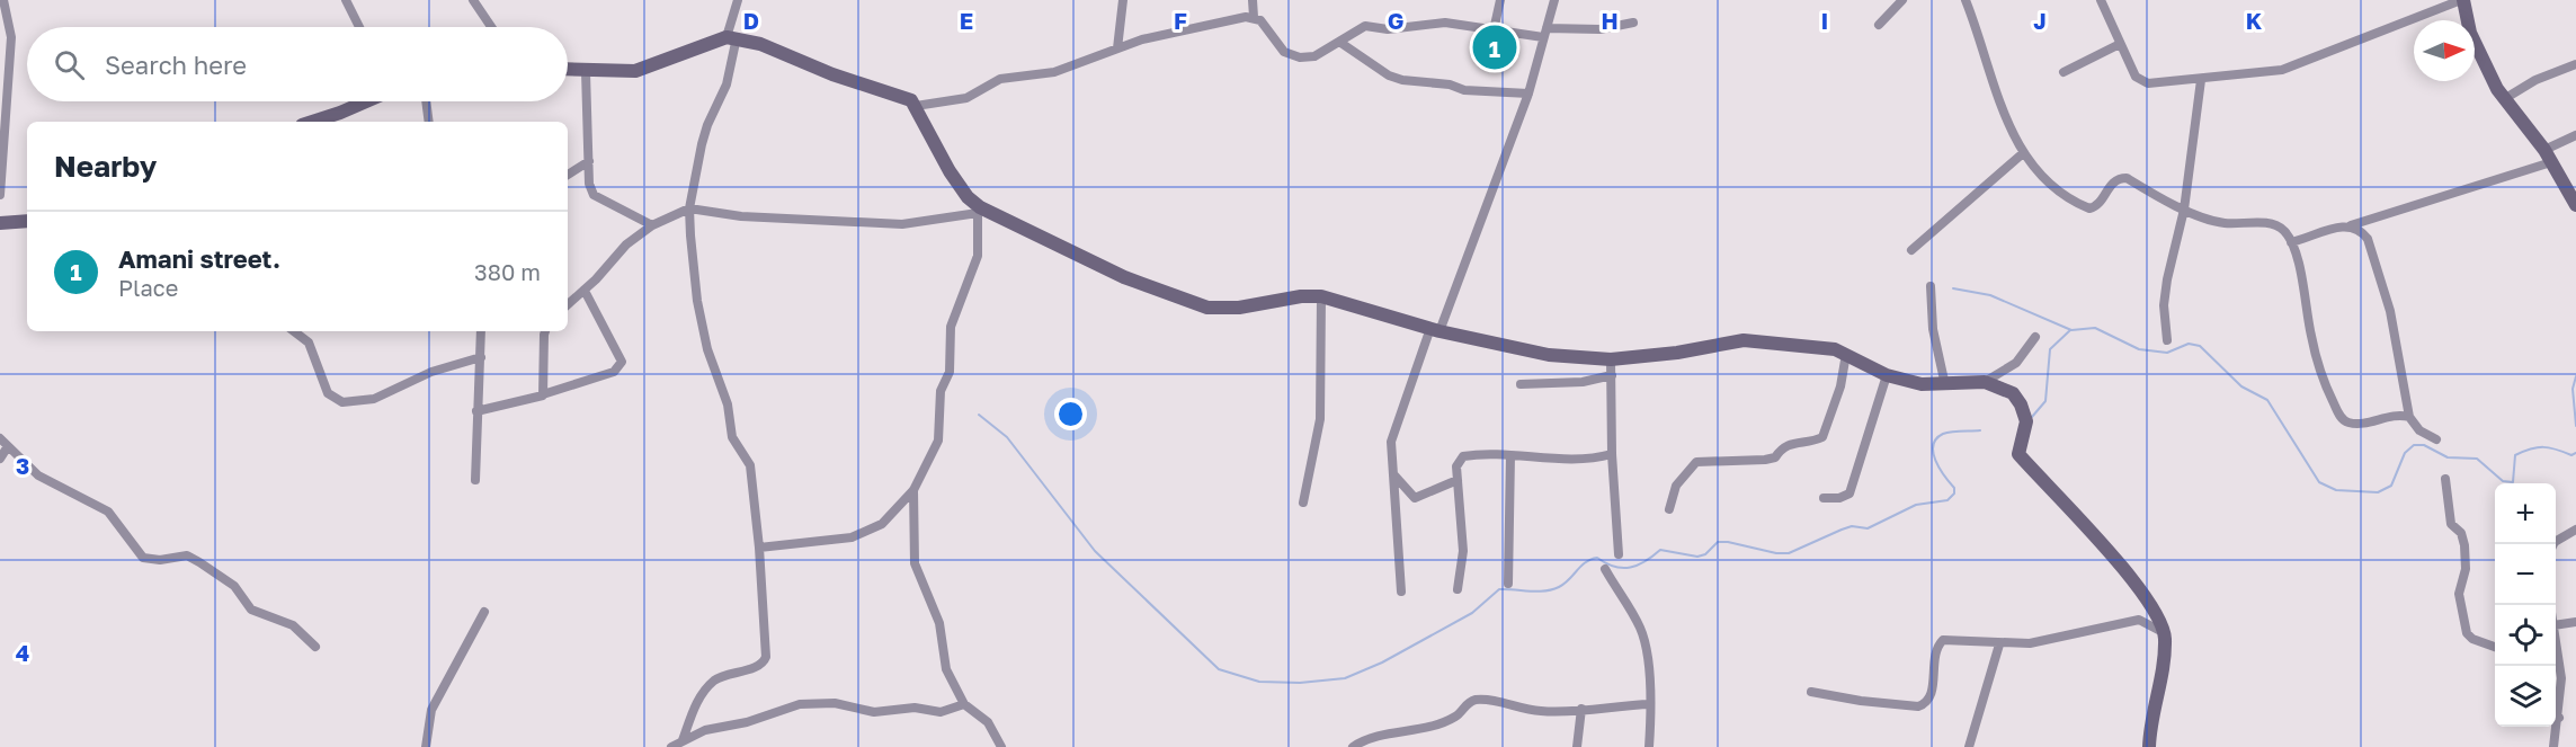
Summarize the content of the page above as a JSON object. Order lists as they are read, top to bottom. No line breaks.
{"north":"right","page":{"pins":"1","search":"Search here","heading":"Nearby","list":[{"mark":"1","name":"Amani street.","note":"Place","value":"380 m"}],"map_buttons":["+","−"]},"grid":{"columns":["D","E","F","G","H","I","J","K"],"rows":["3","4"]}}
